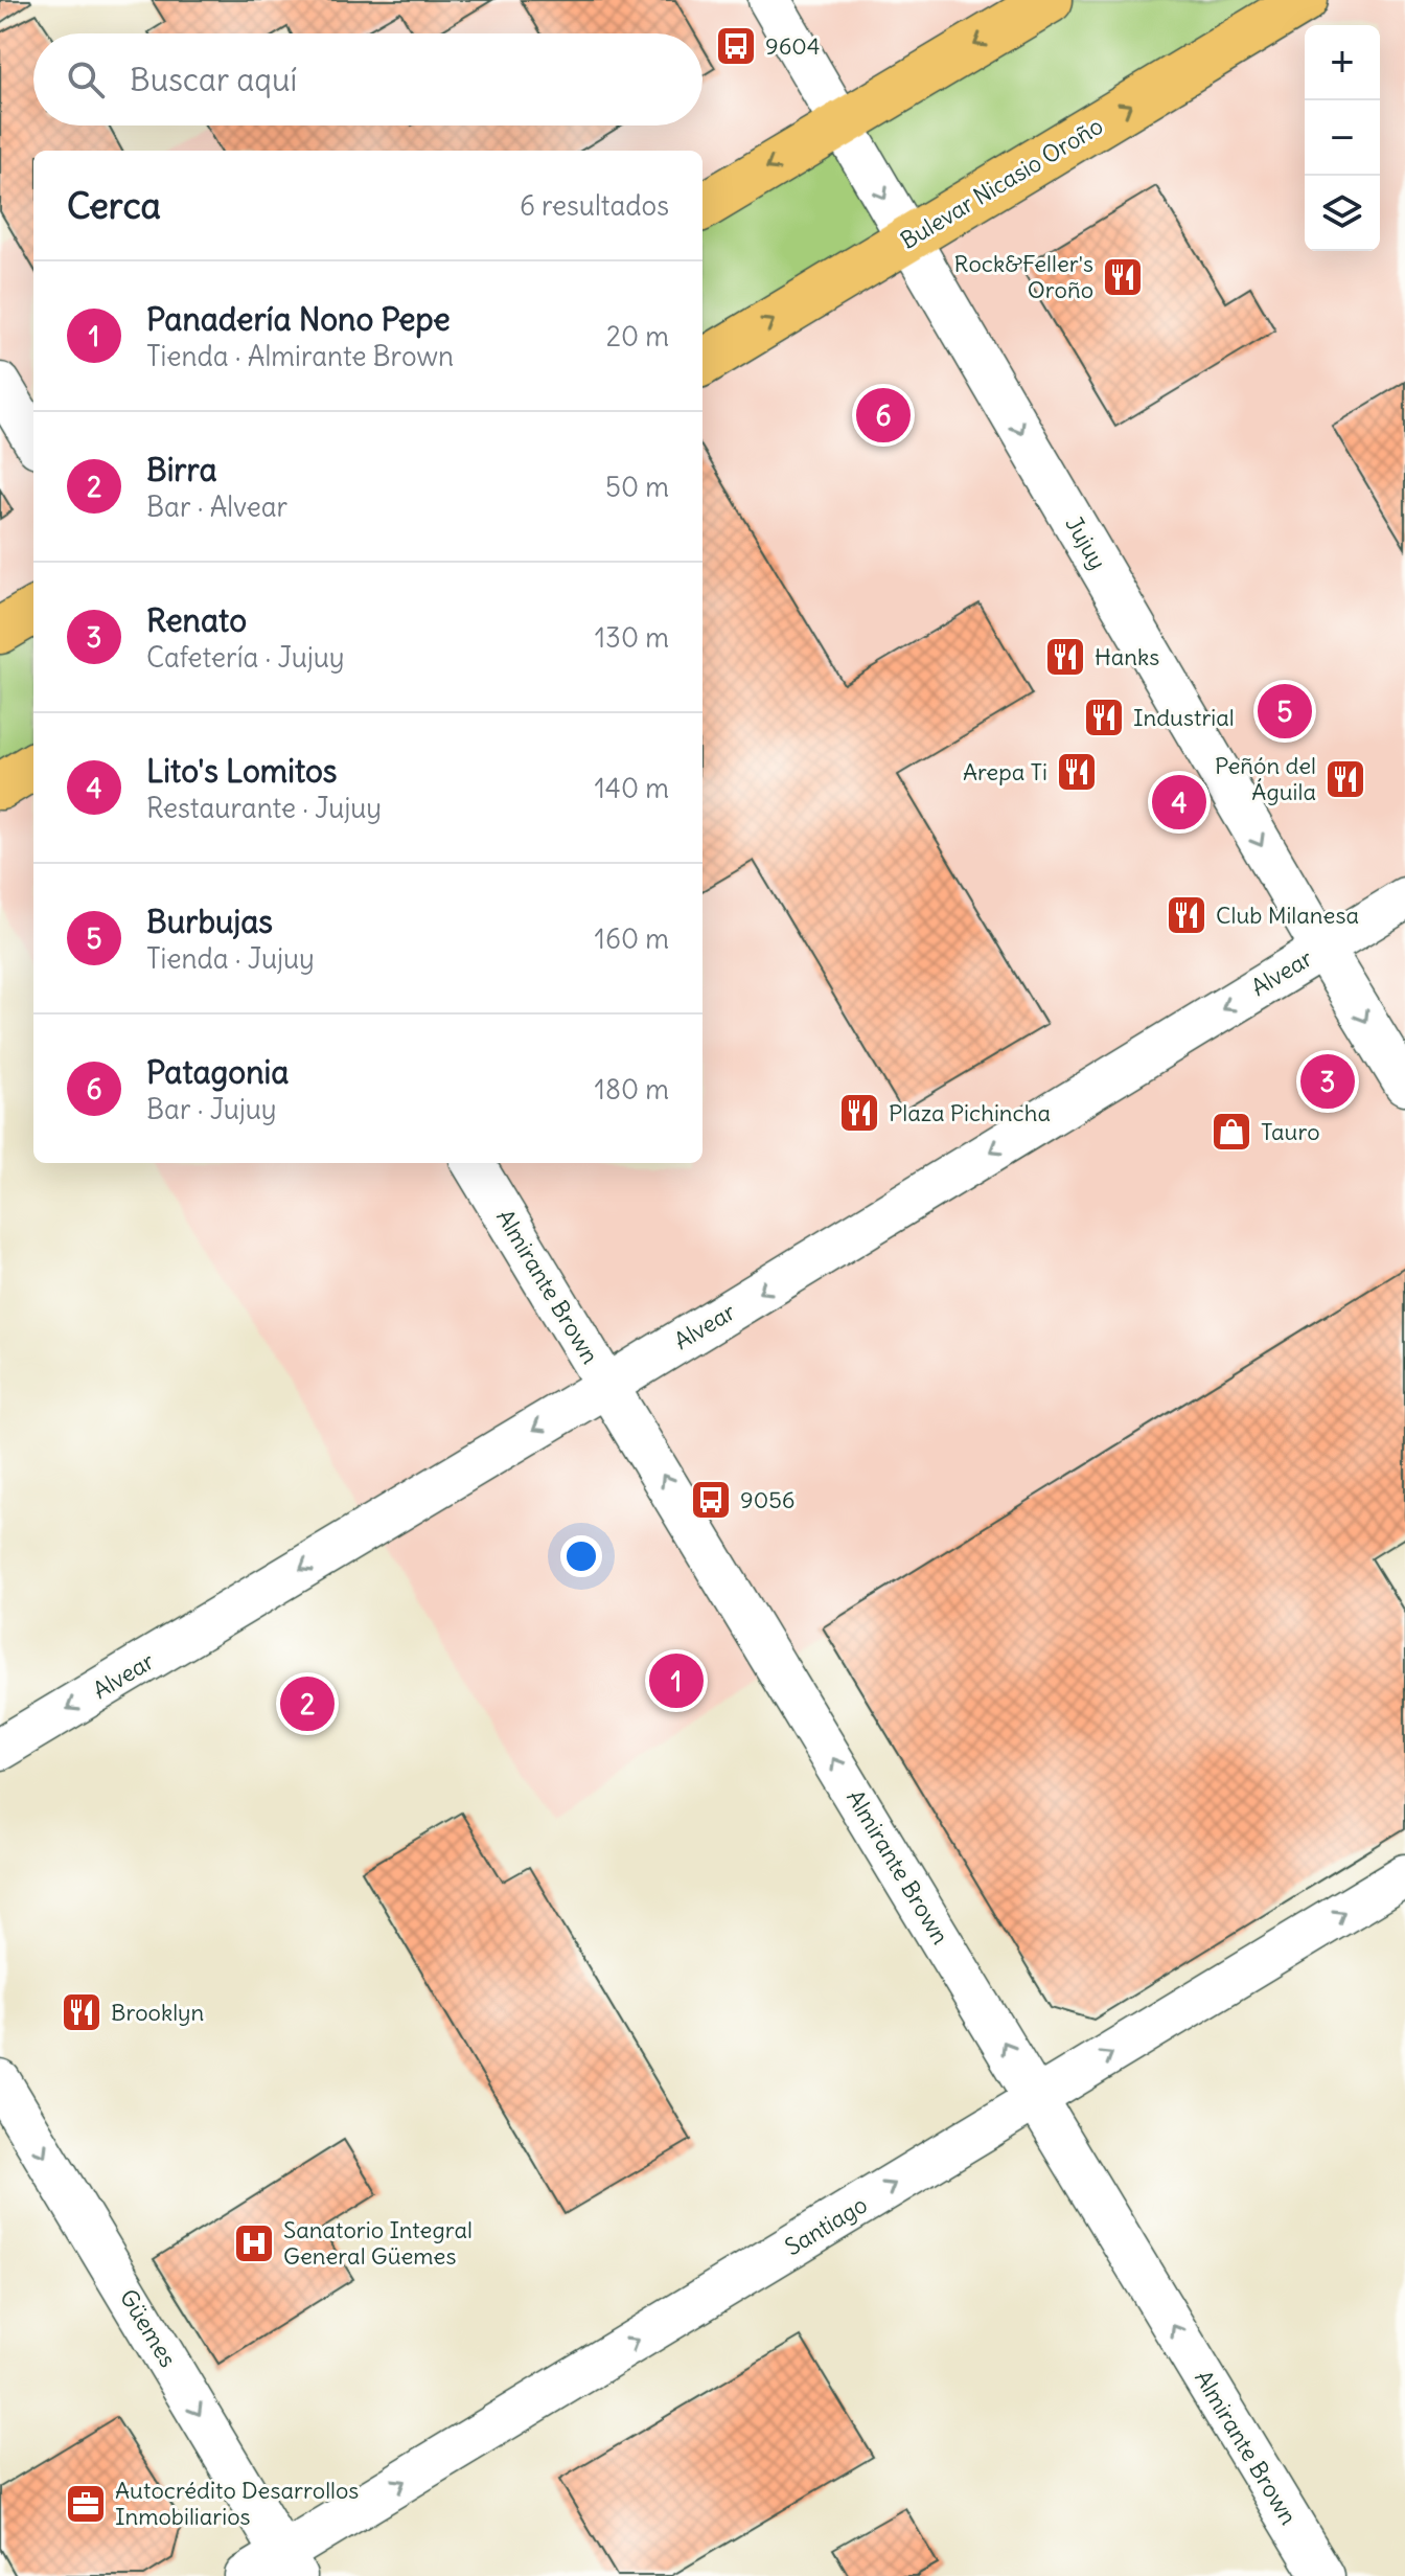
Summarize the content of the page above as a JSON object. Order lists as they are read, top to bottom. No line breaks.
{"streets":{"main road":["Bulevar Nicasio Oroño"],"street":["Jujuy","Alvear","Almirante Brown","Santiago","Güemes"]},"crossings":[["Bulevar Nicasio Oroño","Jujuy"],["Jujuy","Alvear"],["Alvear","Almirante Brown"],["Almirante Brown","Santiago"],["Santiago","Güemes"]],"one_way":["Jujuy","Alvear","Almirante Brown","Santiago","Güemes"],"places":{"bus stop":["9604","9056"],"restaurant":["Rock&Feller's Oroño","Hanks","Industrial","Arepa Ti","Peñón del Águila","Club Milanesa","Plaza Pichincha","Brooklyn"],"shop":["Tauro"],"hospital":["Sanatorio Integral General Güemes"],"office":["Autocrédito Desarrollos Inmobiliarios"]},"page":{"map_buttons":["+","−"],"search":"Buscar aquí","heading":["Cerca","6 resultados"],"list":[{"mark":"1","name":"Panadería Nono Pepe","note":"Tienda · Almirante Brown","value":"20 m"},{"mark":"2","name":"Birra","note":"Bar · Alvear","value":"50 m"},{"mark":"3","name":"Renato","note":"Cafetería · Jujuy","value":"130 m"},{"mark":"4","name":"Lito's Lomitos","note":"Restaurante · Jujuy","value":"140 m"},{"mark":"5","name":"Burbujas","note":"Tienda · Jujuy","value":"160 m"},{"mark":"6","name":"Patagonia","note":"Bar · Jujuy","value":"180 m"}],"pins":["6","5","4","3","1","2"]}}
